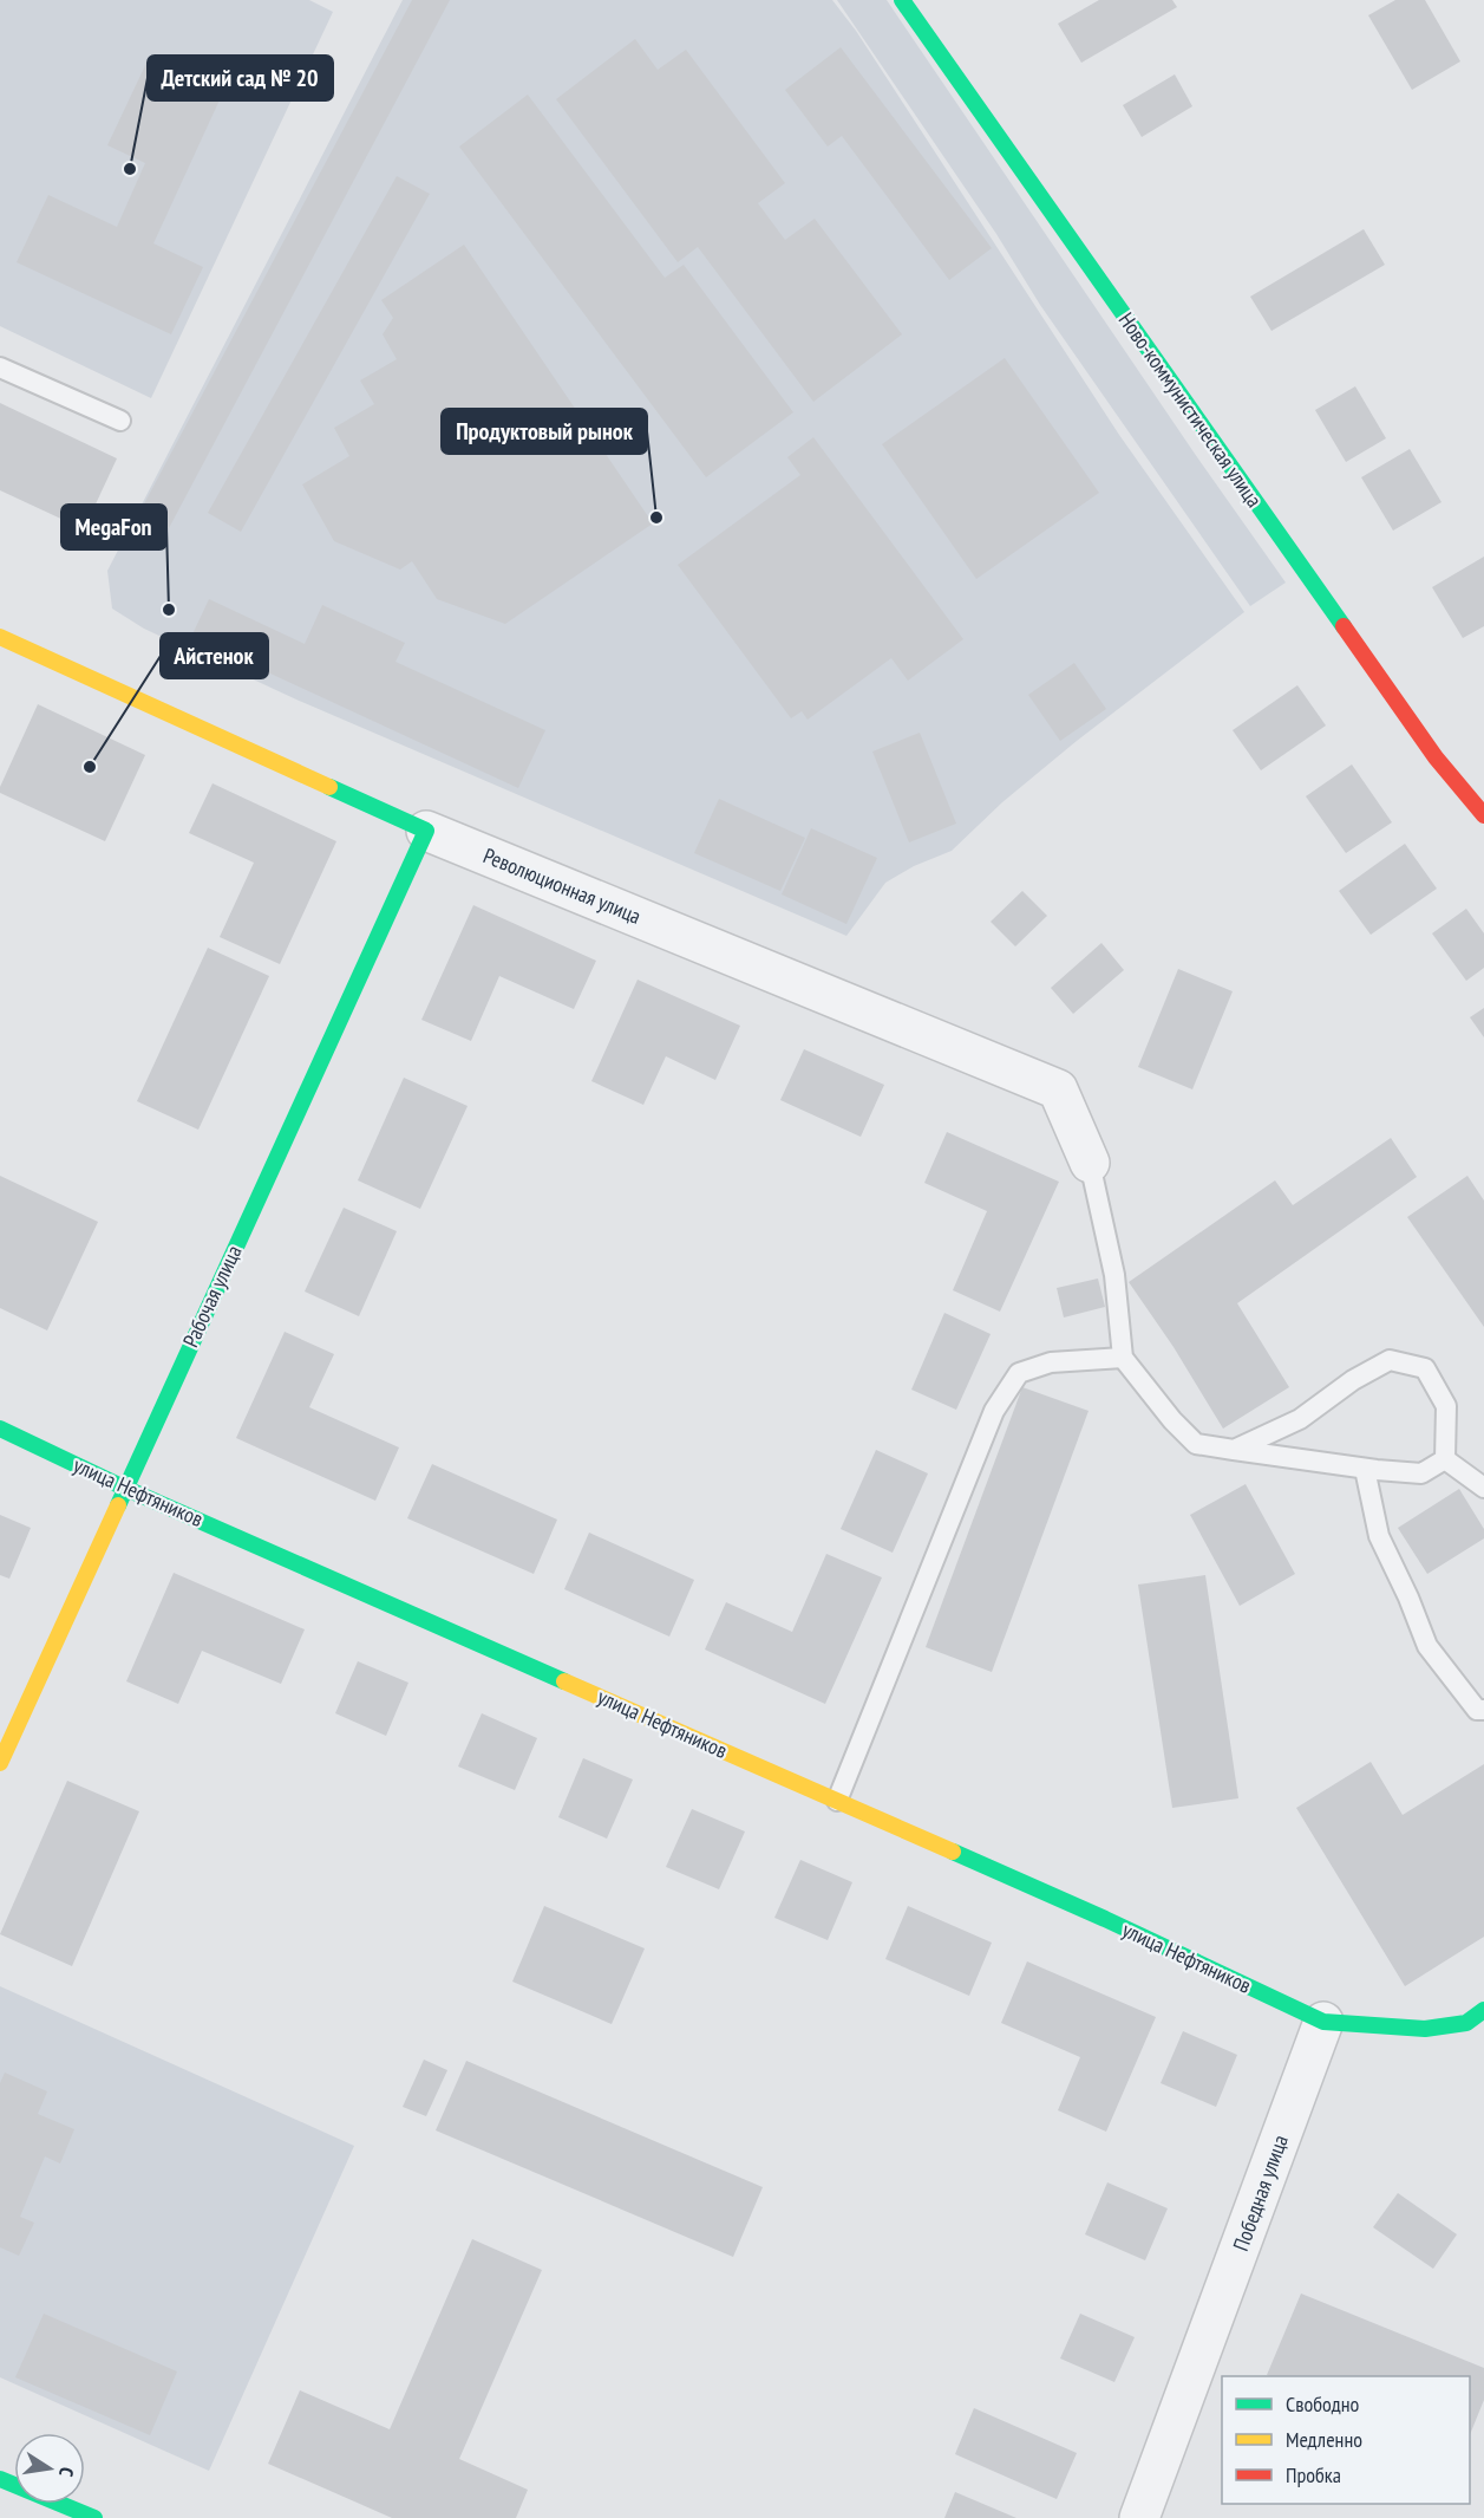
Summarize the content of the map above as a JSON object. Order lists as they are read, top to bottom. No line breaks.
{"streets":{"street":["Ново-коммунистическая улица","Революционная улица","Рабочая улица","улица Нефтяников","Победная улица"]},"crossings":[["Революционная улица","Рабочая улица"],["Рабочая улица","улица Нефтяников"],["улица Нефтяников","Победная улица"]],"places":["Детский сад № 20","Продуктовый рынок","MegaFon","Айстенок"],"legend":["Свободно","Медленно","Пробка"],"north":"right"}
